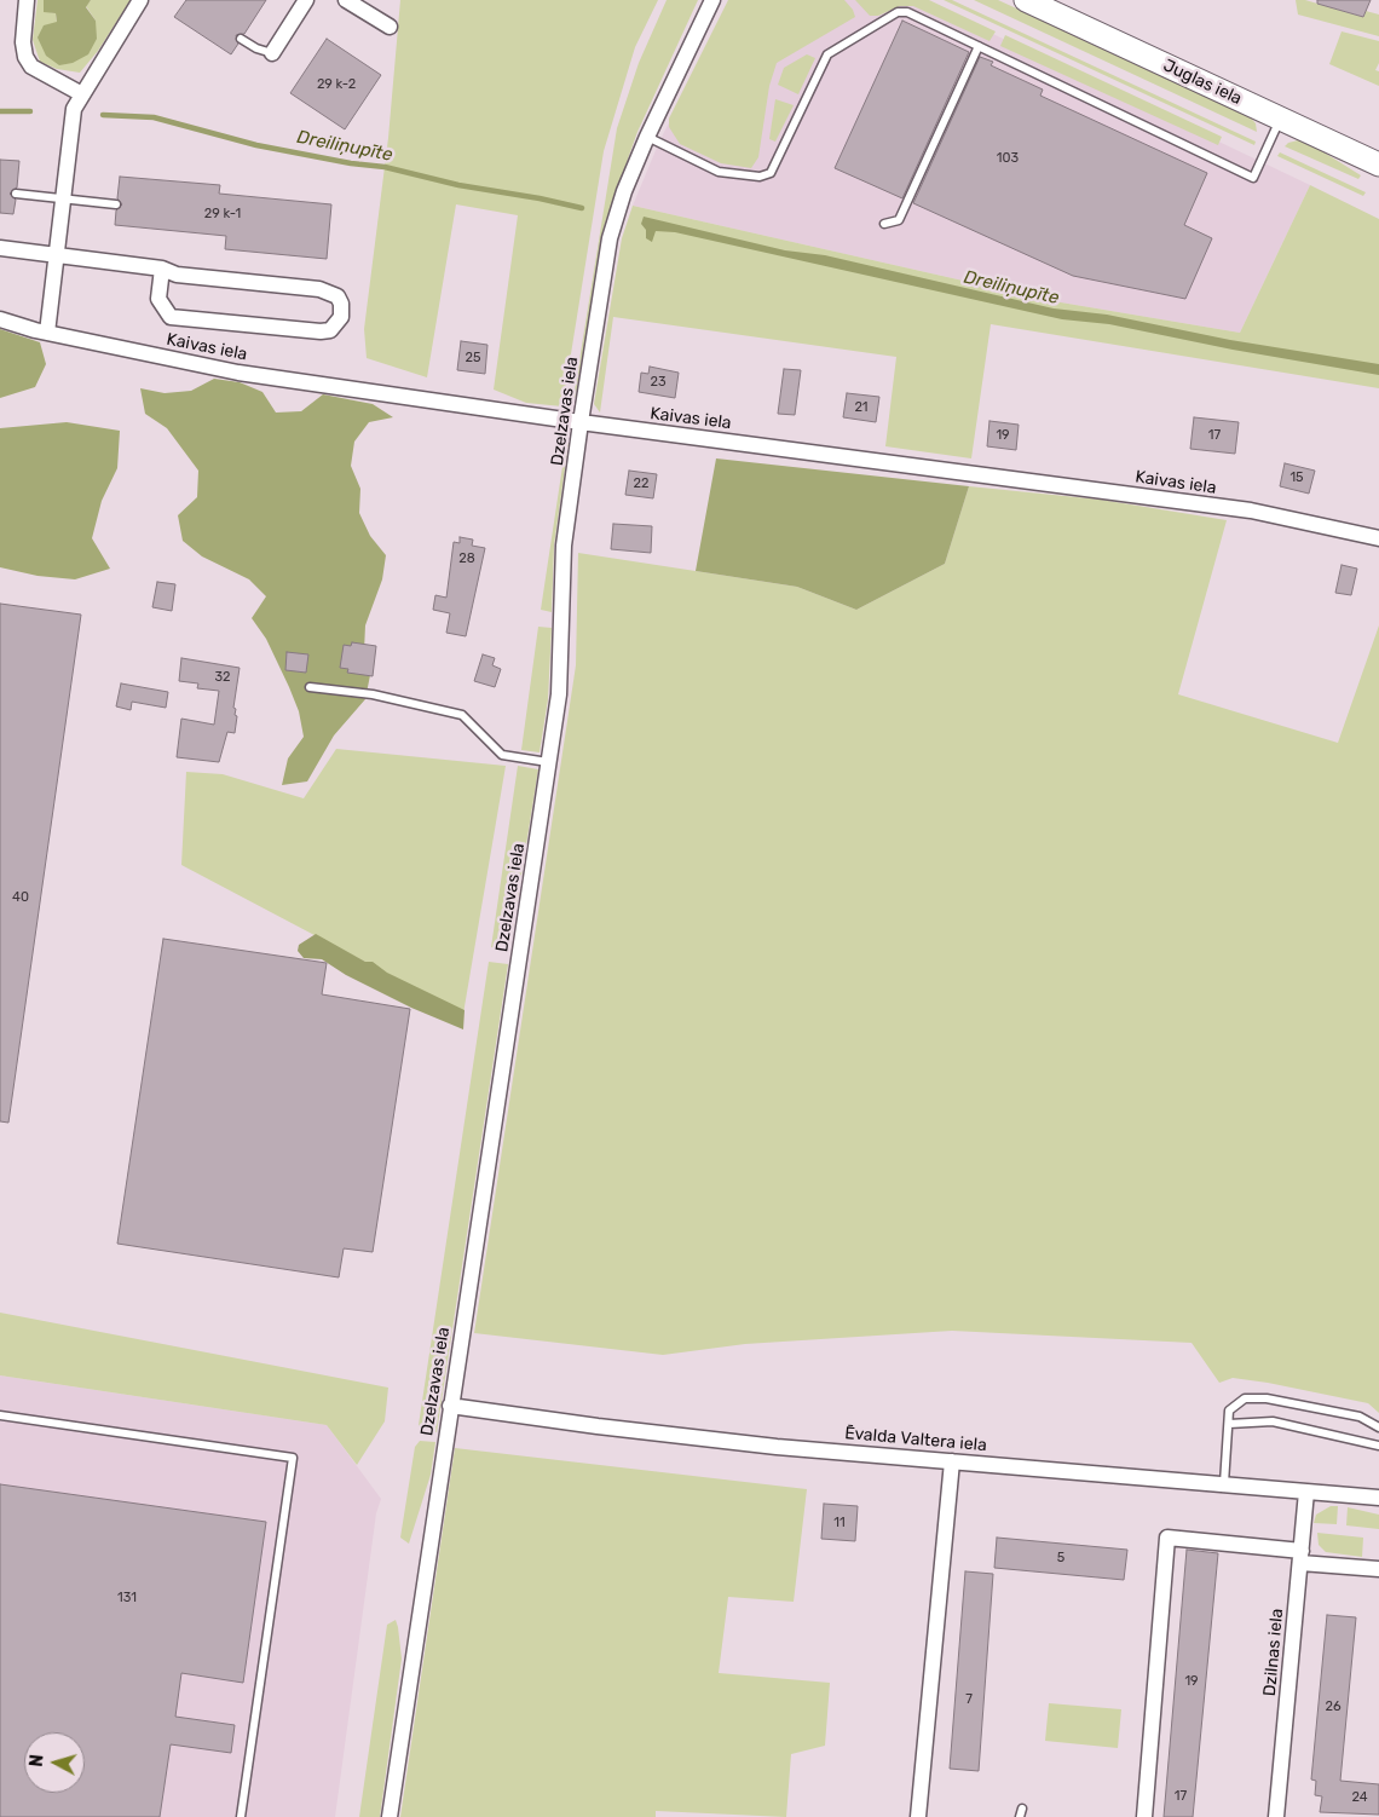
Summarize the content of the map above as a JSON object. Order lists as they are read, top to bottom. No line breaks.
{"streets":{"main road":["Juglas iela"],"street":["Kaivas iela","Dzelzavas iela","Ēvalda Valtera iela","Dzilnas iela"]},"crossings":[["Kaivas iela","Dzelzavas iela"],["Dzelzavas iela","Ēvalda Valtera iela"],["Ēvalda Valtera iela","Dzilnas iela"]],"water":["Dreiliņupīte"],"house_numbers":["29 k-2","103","29 k-1","25","23","21","19","17","15","22","28","32","40","11","5","131","19","7","26","17","24"],"north":"left"}
